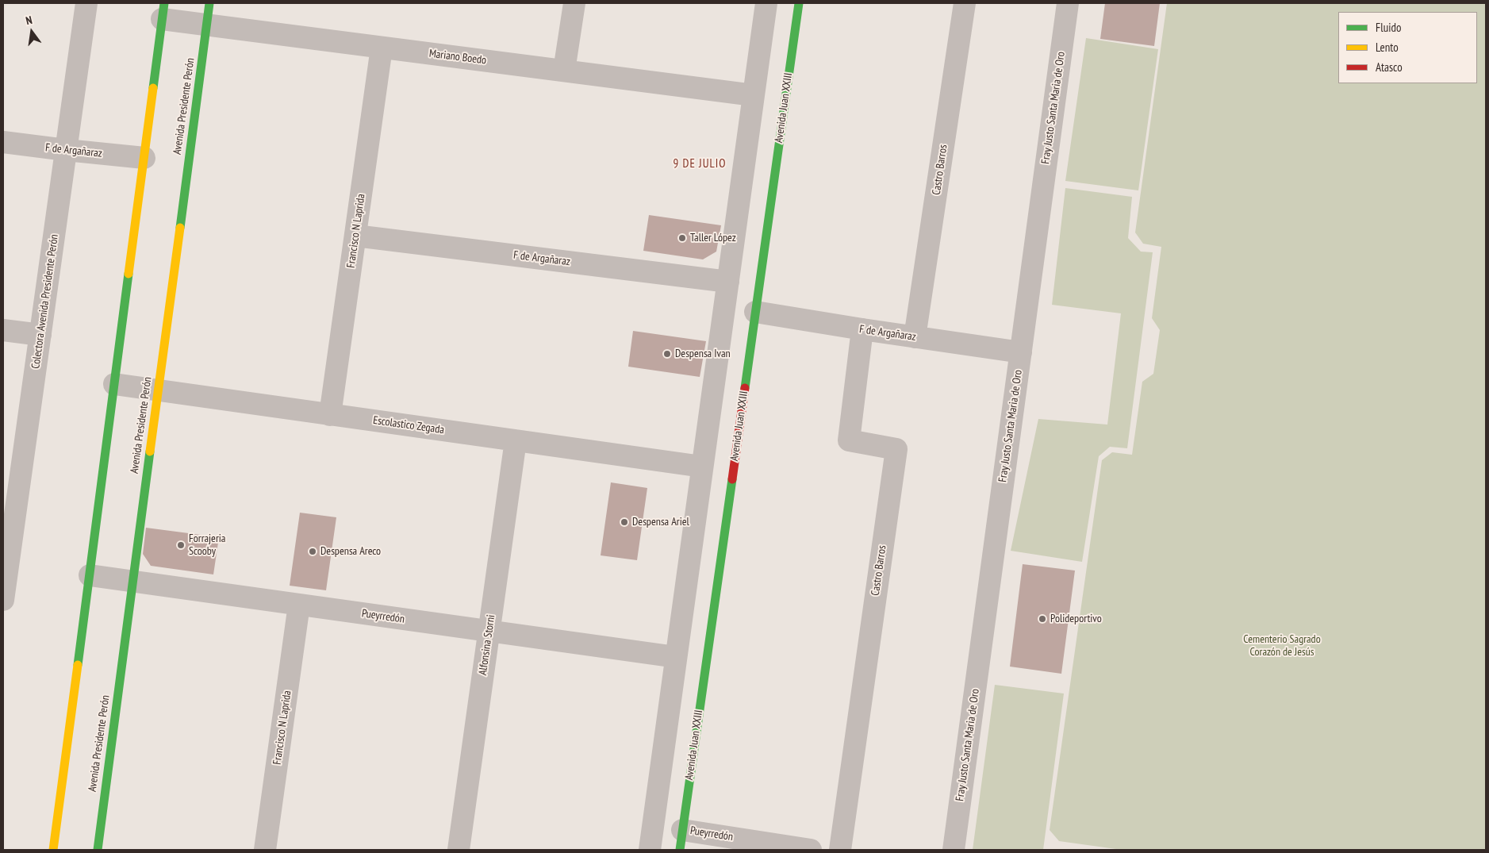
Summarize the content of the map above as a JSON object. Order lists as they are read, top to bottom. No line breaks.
{"streets":{"street":["Mariano Boedo","Avenida Presidente Perón","Avenida Juan XXIII","Fray Justo Santa Maria de Oro","F de Argañaraz","Castro Barros","Francisco N Laprida","Colectora Avenida Presidente Perón","Escolastico Zegada","Pueyrredón","Alfonsina Storni"]},"crossings":[["Mariano Boedo","Avenida Presidente Perón"],["Mariano Boedo","Francisco N Laprida"],["Avenida Presidente Perón","Escolastico Zegada"],["Avenida Presidente Perón","Pueyrredón"],["Avenida Juan XXIII","F de Argañaraz"],["Avenida Juan XXIII","Pueyrredón"],["Fray Justo Santa Maria de Oro","F de Argañaraz"],["F de Argañaraz","Castro Barros"],["F de Argañaraz","Francisco N Laprida"],["F de Argañaraz","Colectora Avenida Presidente Perón"],["Francisco N Laprida","Escolastico Zegada"],["Francisco N Laprida","Pueyrredón"],["Escolastico Zegada","Alfonsina Storni"],["Pueyrredón","Alfonsina Storni"]],"districts":["9 DE JULIO"],"parks":["Cementerio Sagrado Corazón de Jesús"],"places":["Taller López","Despensa Ivan","Despensa Ariel","Forrajeria Scooby","Despensa Areco","Polideportivo"],"legend":["Fluido","Lento","Atasco"],"north":"top"}
